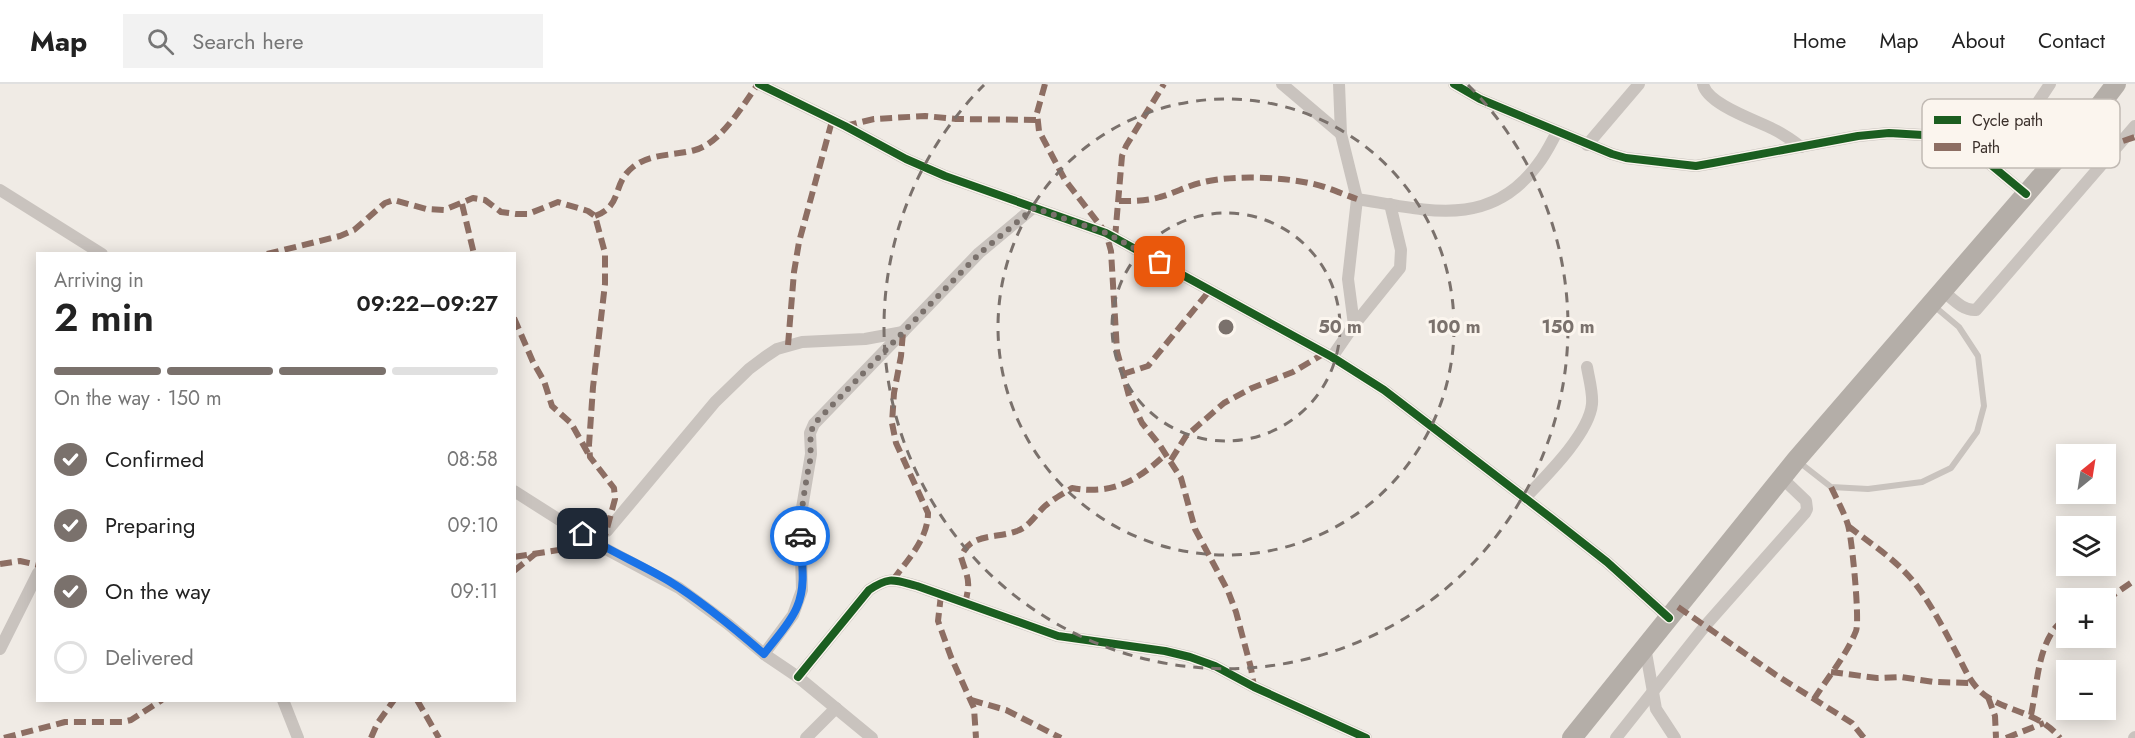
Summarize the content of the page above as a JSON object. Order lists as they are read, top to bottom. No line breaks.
{"legend":["Cycle path","Path"],"north":"top right","page":{"header":"Map","search":"Search here","nav":["Home","Map","About","Contact"],"heading":["2 min","Arriving in","09:22–09:27"],"bar":"On the way · 150 m","list":[["Confirmed","08:58"],["Preparing","09:10"],["On the way","09:11"],"Delivered"],"map_buttons":["+","−"]},"rings":["50 m","100 m","150 m"]}
